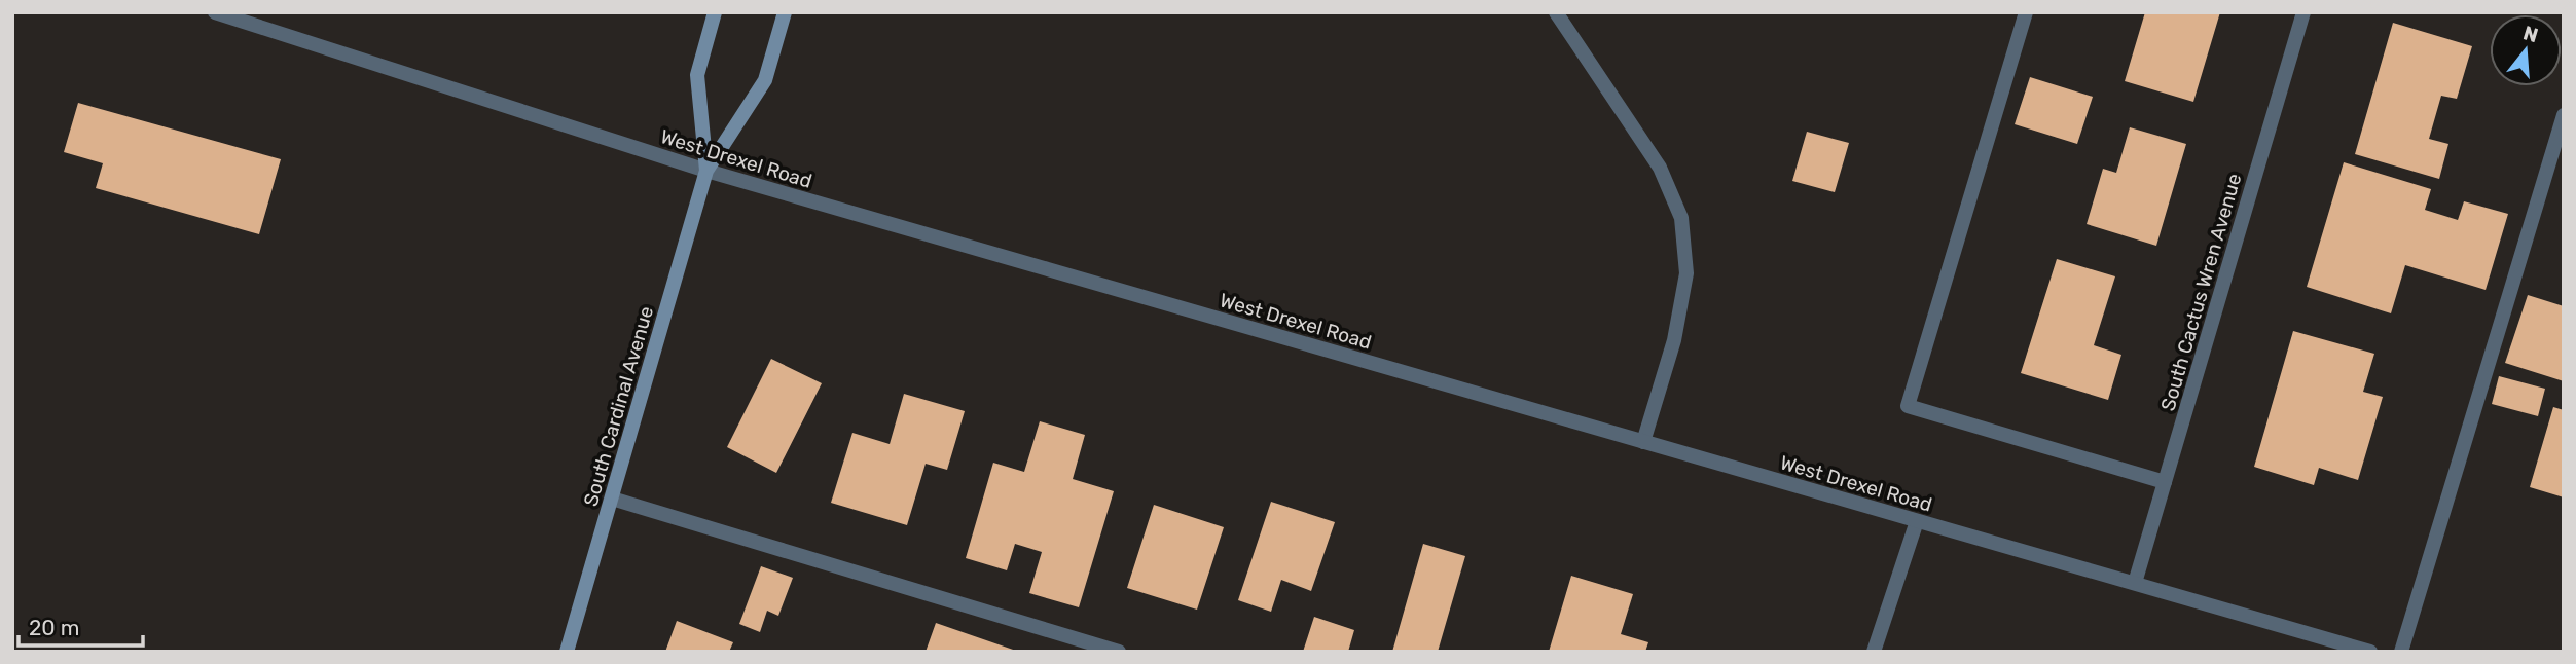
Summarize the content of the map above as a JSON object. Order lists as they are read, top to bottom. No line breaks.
{"streets":{"main road":["South Cardinal Avenue"],"street":["West Drexel Road","South Cactus Wren Avenue"]},"crossings":[["West Drexel Road","South Cactus Wren Avenue"],["West Drexel Road","South Cardinal Avenue"]],"scale_bar":"20 m","north":"top"}
